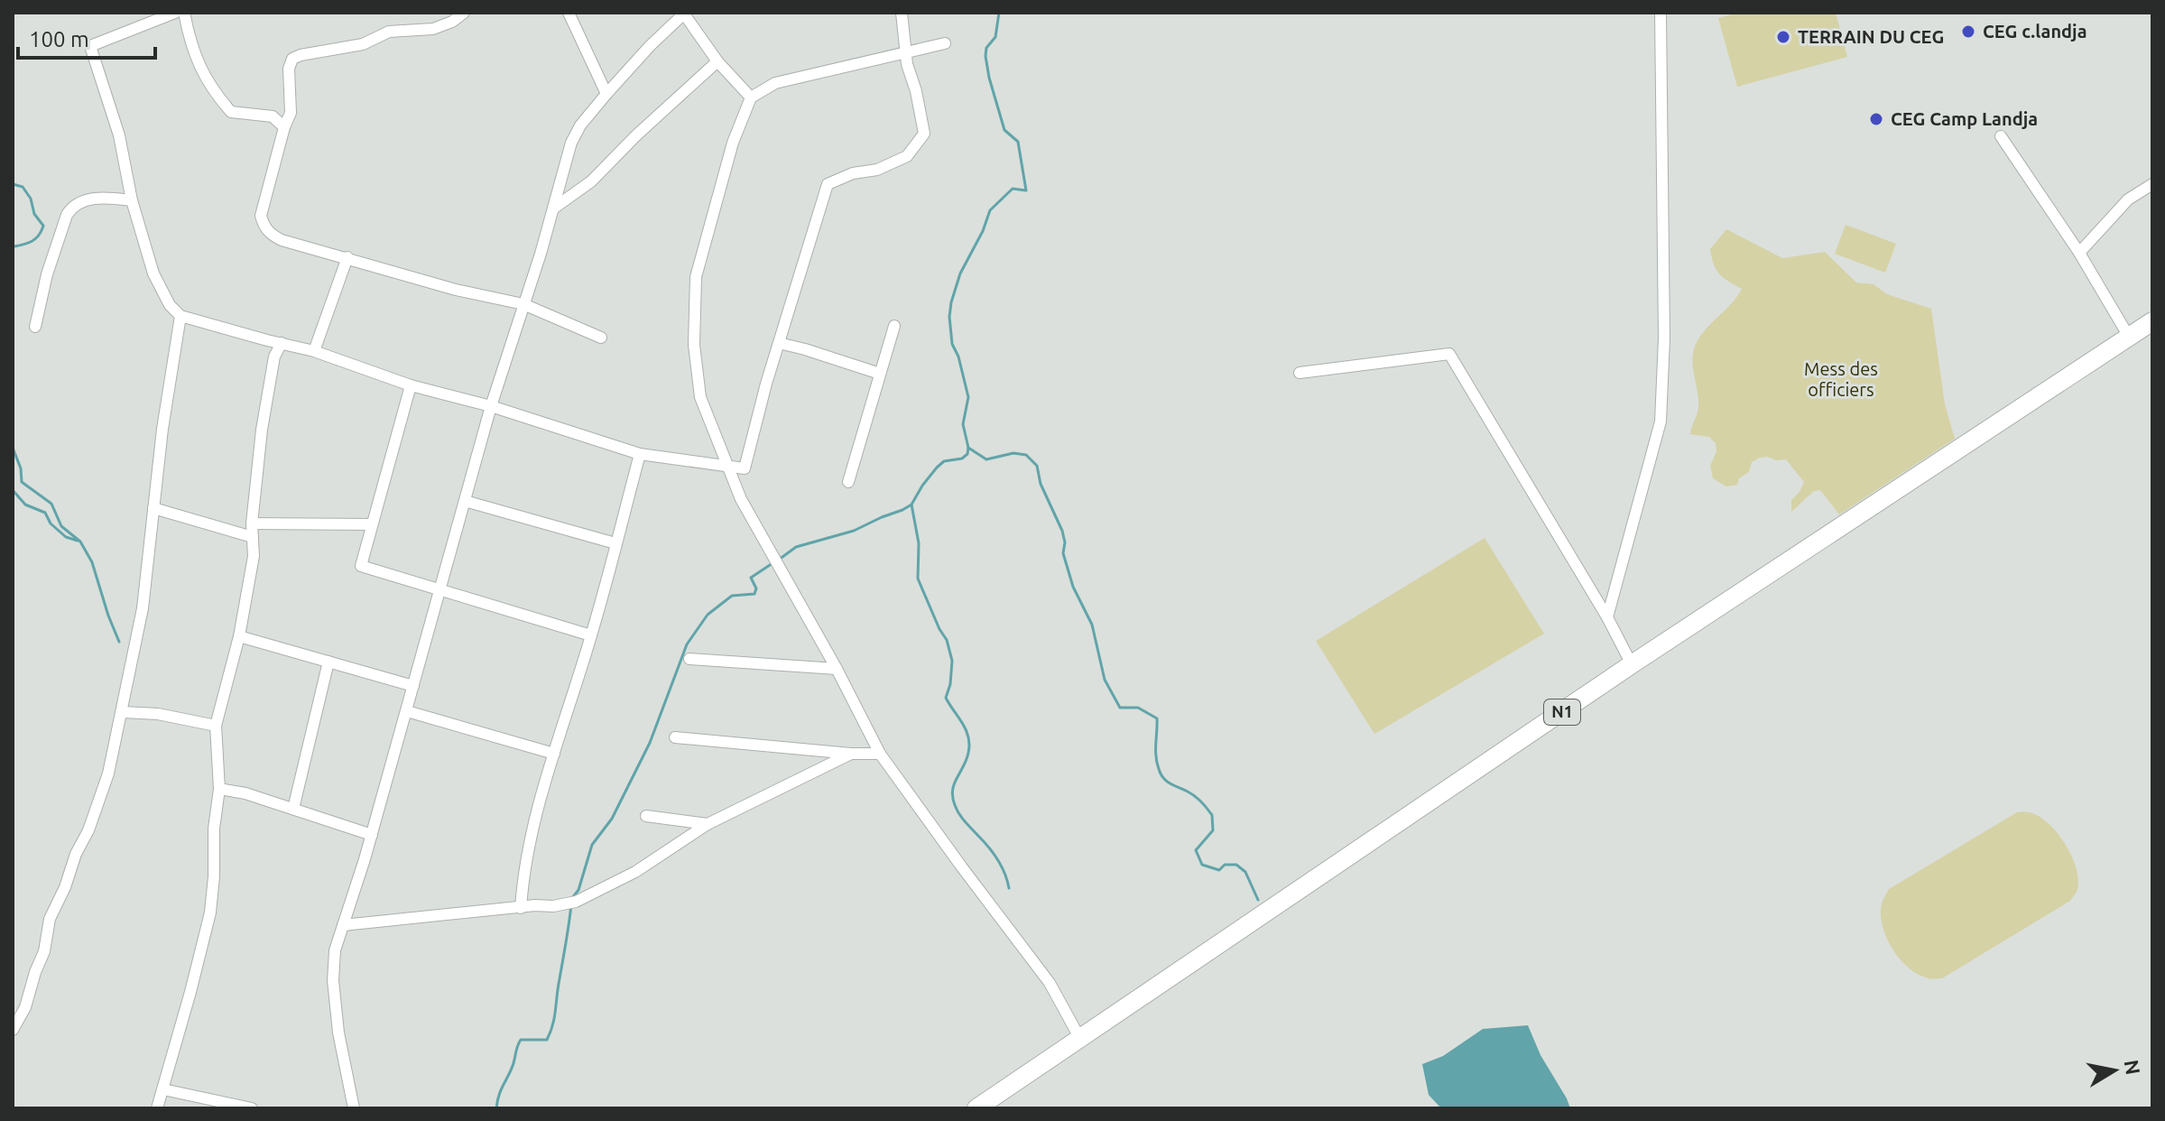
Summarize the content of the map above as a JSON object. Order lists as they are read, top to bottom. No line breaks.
{"streets":{"highway":["N1"]},"parks":["Mess des officiers"],"places":["CEG c.landja","TERRAIN DU CEG","CEG Camp Landja"],"scale_bar":"100 m","north":"right"}
